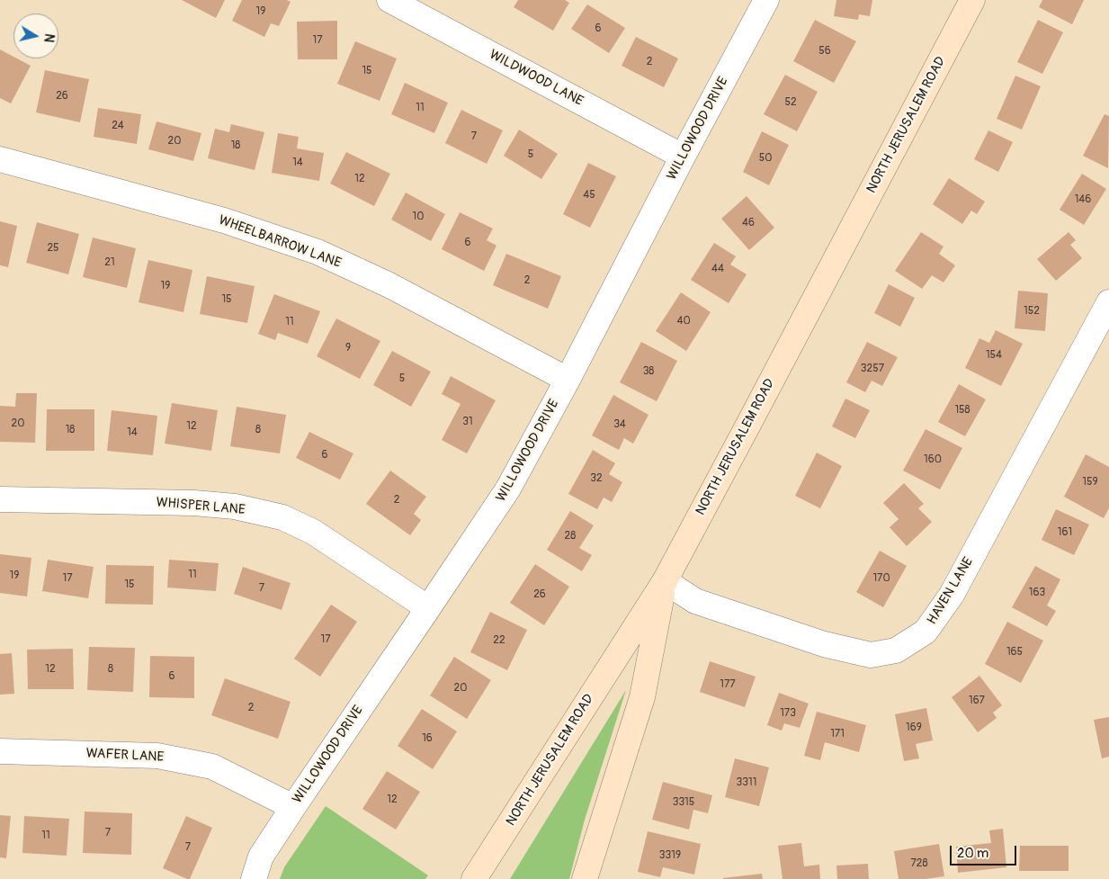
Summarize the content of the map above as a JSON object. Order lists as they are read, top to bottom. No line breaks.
{"streets":{"main road":["NORTH JERUSALEM ROAD"],"street":["WILDWOOD LANE","WILLOWOOD DRIVE","WHEELBARROW LANE","WHISPER LANE","HAVEN LANE","WAFER LANE"]},"crossings":[["WILDWOOD LANE","WILLOWOOD DRIVE"],["NORTH JERUSALEM ROAD","HAVEN LANE"],["WILLOWOOD DRIVE","WHEELBARROW LANE"],["WILLOWOOD DRIVE","WHISPER LANE"],["WILLOWOOD DRIVE","WAFER LANE"]],"house_numbers":["19","6","17","56","2","15","26","52","11","24","7","20","18","5","50","14","12","45","146","10","46","6","25","21","44","2","19","15","152","40","11","9","154","3257","38","5","158","31","20","34","12","18","8","14","6","160","32","159","2","161","28","11","19","17","170","15","7","163","26","17","22","165","12","8","6","177","20","167","2","173","169","171","16","3311","12","3315","7","11","7","3319","728"],"scale_bar":"20 m","north":"right"}
